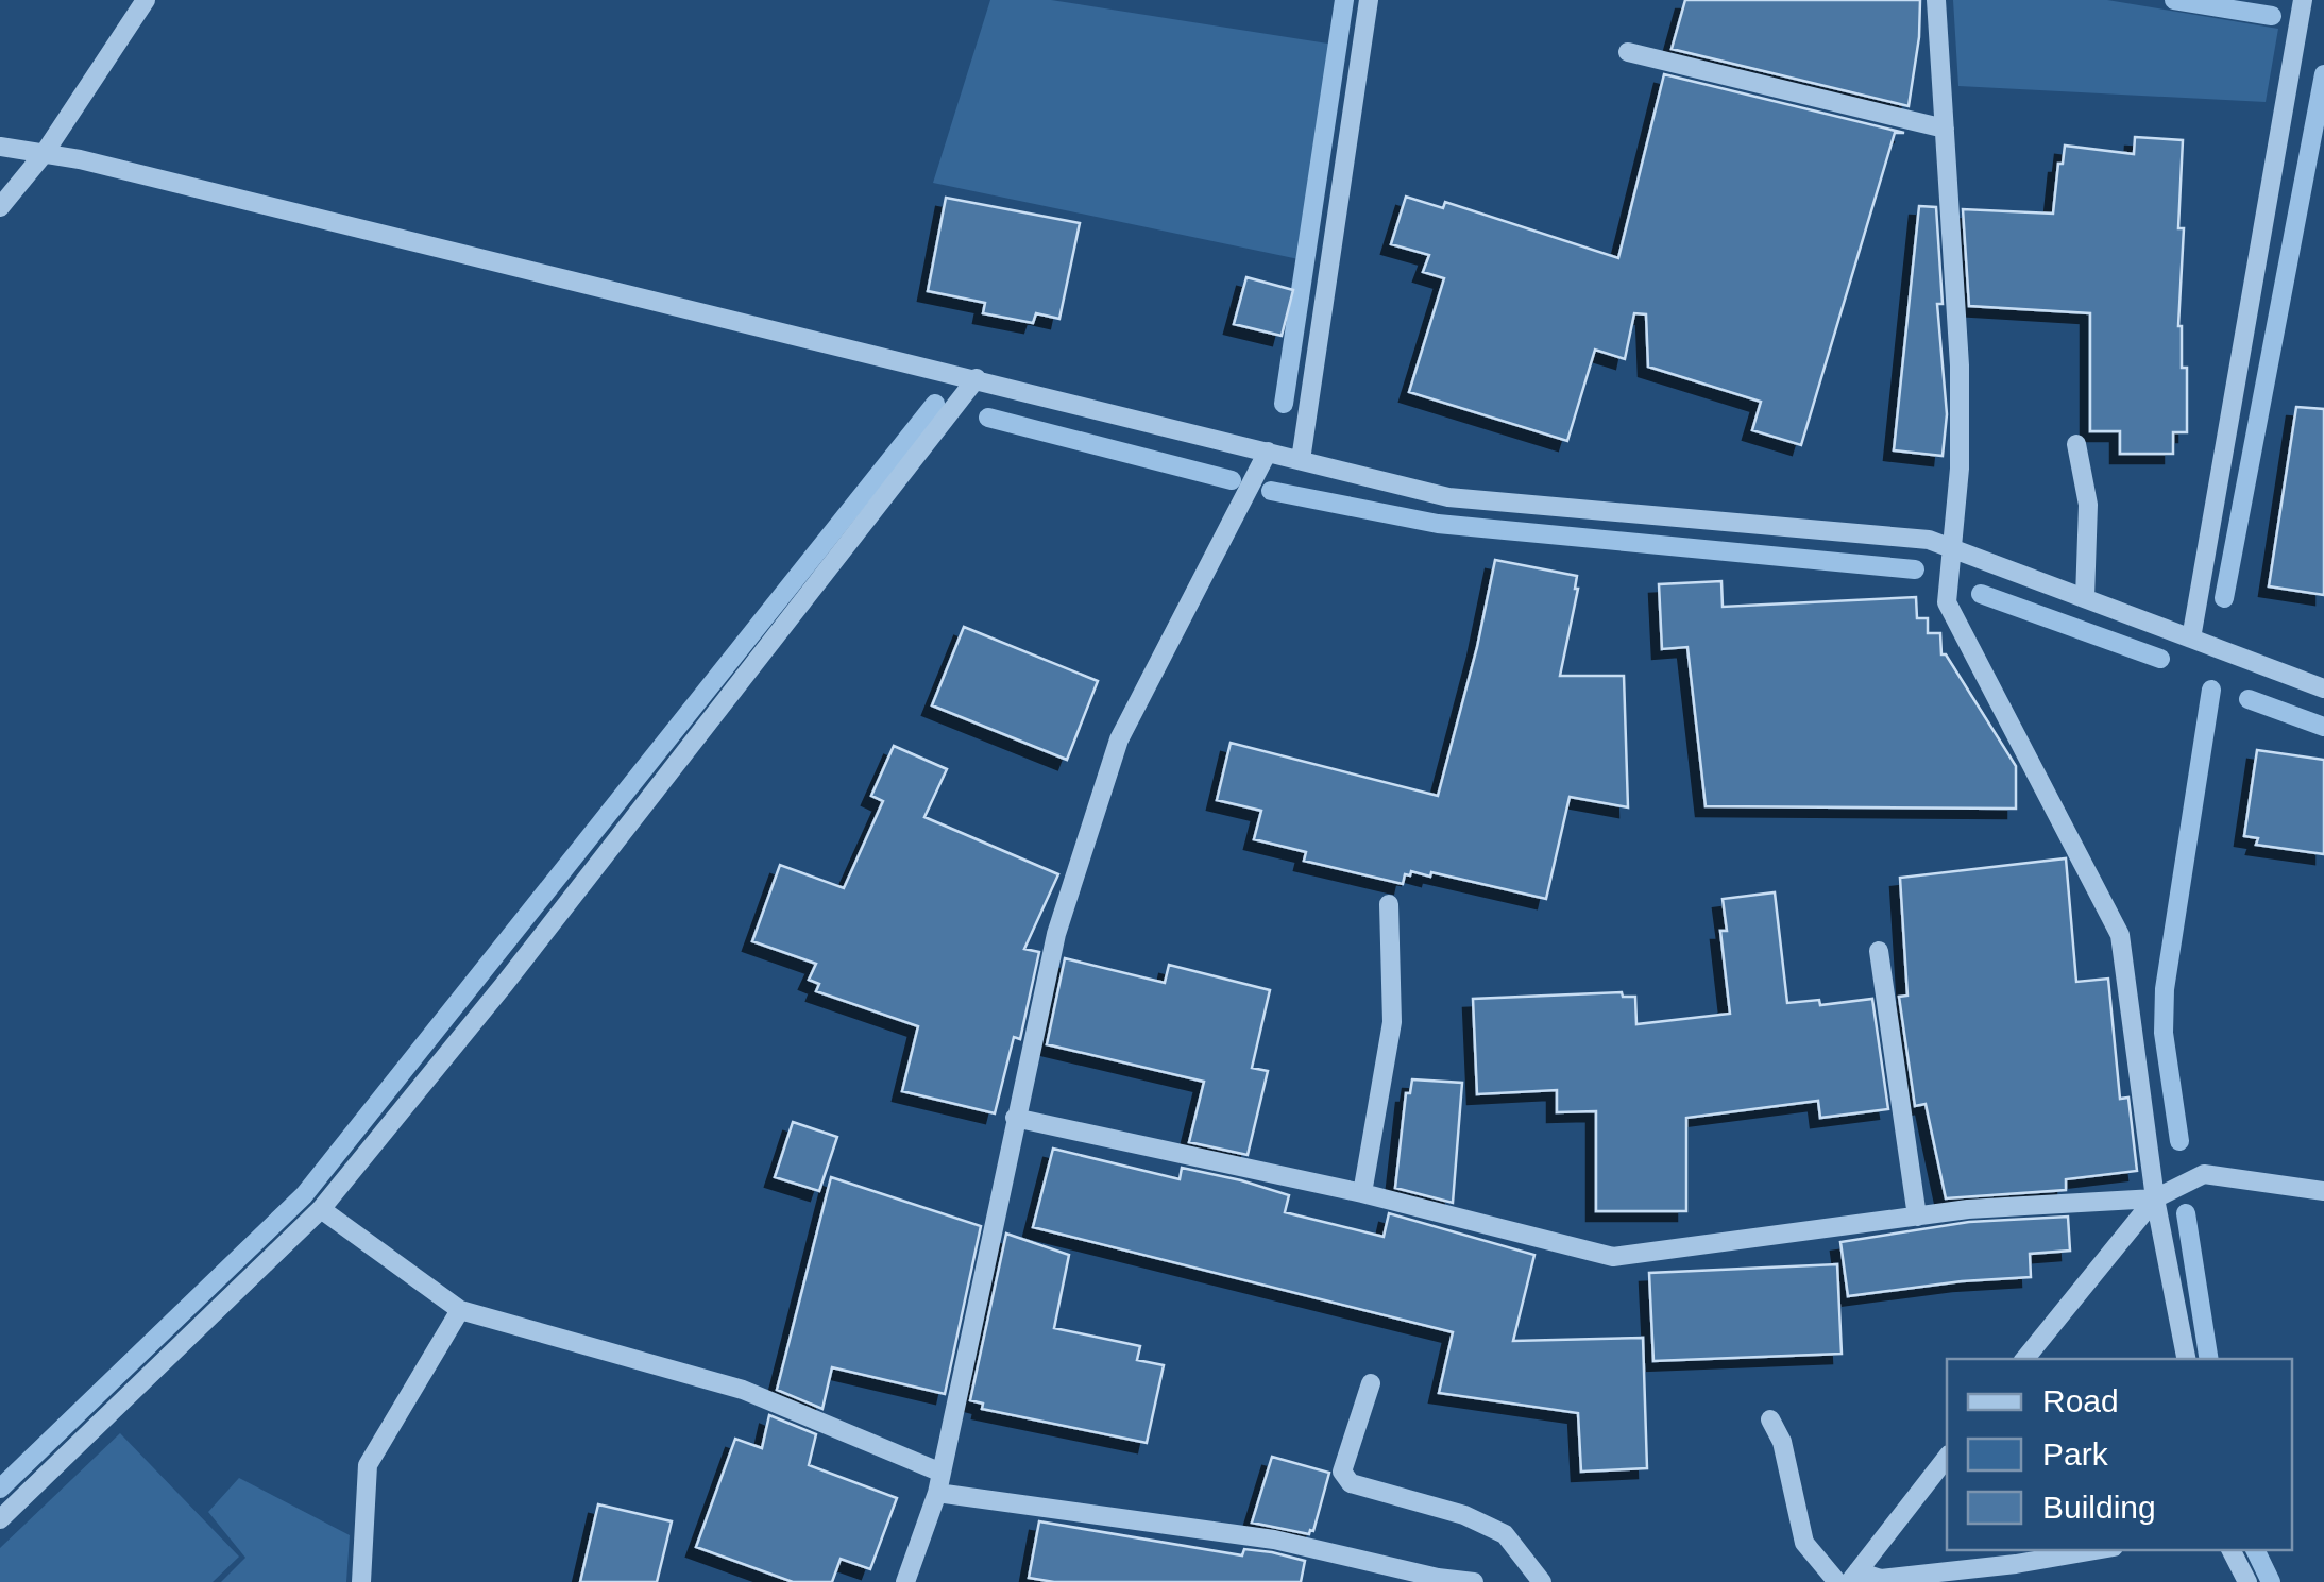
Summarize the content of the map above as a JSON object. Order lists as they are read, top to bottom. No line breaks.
{"legend":["Road","Park","Building"]}
